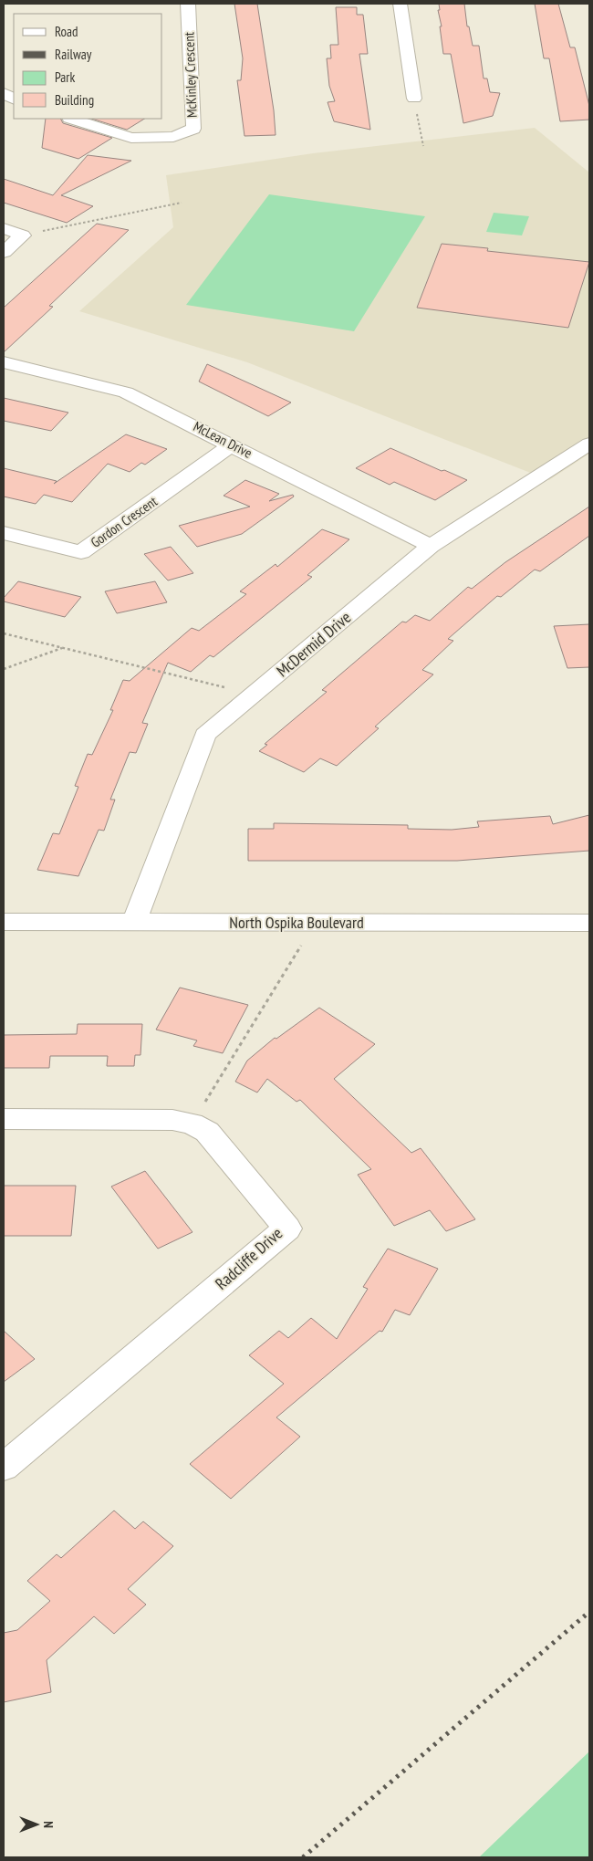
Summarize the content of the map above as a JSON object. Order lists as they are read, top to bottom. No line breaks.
{"streets":{"street":["McKinley Crescent","McLean Drive","Gordon Crescent","McDermid Drive","North Ospika Boulevard","Radcliffe Drive"]},"crossings":[["McLean Drive","Gordon Crescent"],["McLean Drive","McDermid Drive"],["McDermid Drive","North Ospika Boulevard"]],"legend":["Road","Railway","Park","Building"],"north":"right"}
